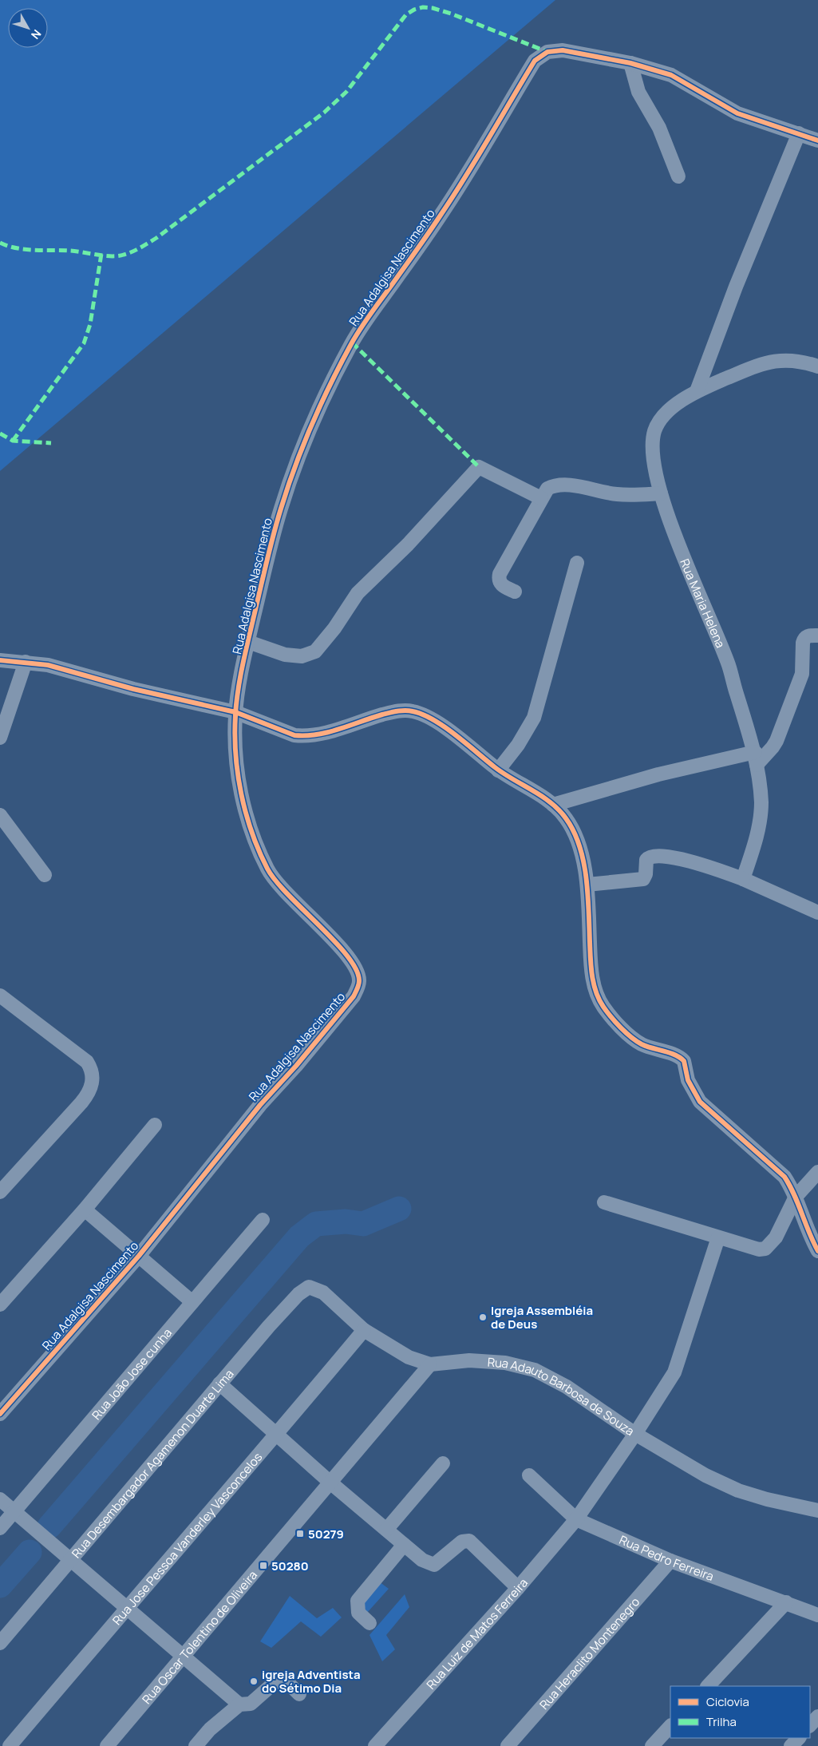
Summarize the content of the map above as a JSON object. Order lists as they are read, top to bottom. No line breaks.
{"streets":{"street":["Rua Adalgisa Nascimento","Rua Maria Helena","Rua João Jose cunha","Rua Adauto Barbosa de Souza","Rua Desembargador Agamenon Duarte Lima","Rua Jose Pessoa Vanderley Vasconcelos","Rua Pedro Ferreira","Rua Luiz de Matos Ferreira","Rua Oscar Tolentino de Oliveira","Rua Heraclito Montenegro"]},"crossings":[["Rua Adauto Barbosa de Souza","Rua Desembargador Agamenon Duarte Lima"],["Rua Adauto Barbosa de Souza","Rua Jose Pessoa Vanderley Vasconcelos"],["Rua Adauto Barbosa de Souza","Rua Luiz de Matos Ferreira"],["Rua Adauto Barbosa de Souza","Rua Oscar Tolentino de Oliveira"],["Rua Pedro Ferreira","Rua Luiz de Matos Ferreira"],["Rua Pedro Ferreira","Rua Heraclito Montenegro"]],"places":{"other":["Igreja Assembléia de Deus","igreja Adventista do Sétimo Dia"],"transit":["50279","50280"]},"legend":["Ciclovia","Trilha"],"north":"bottom right"}
